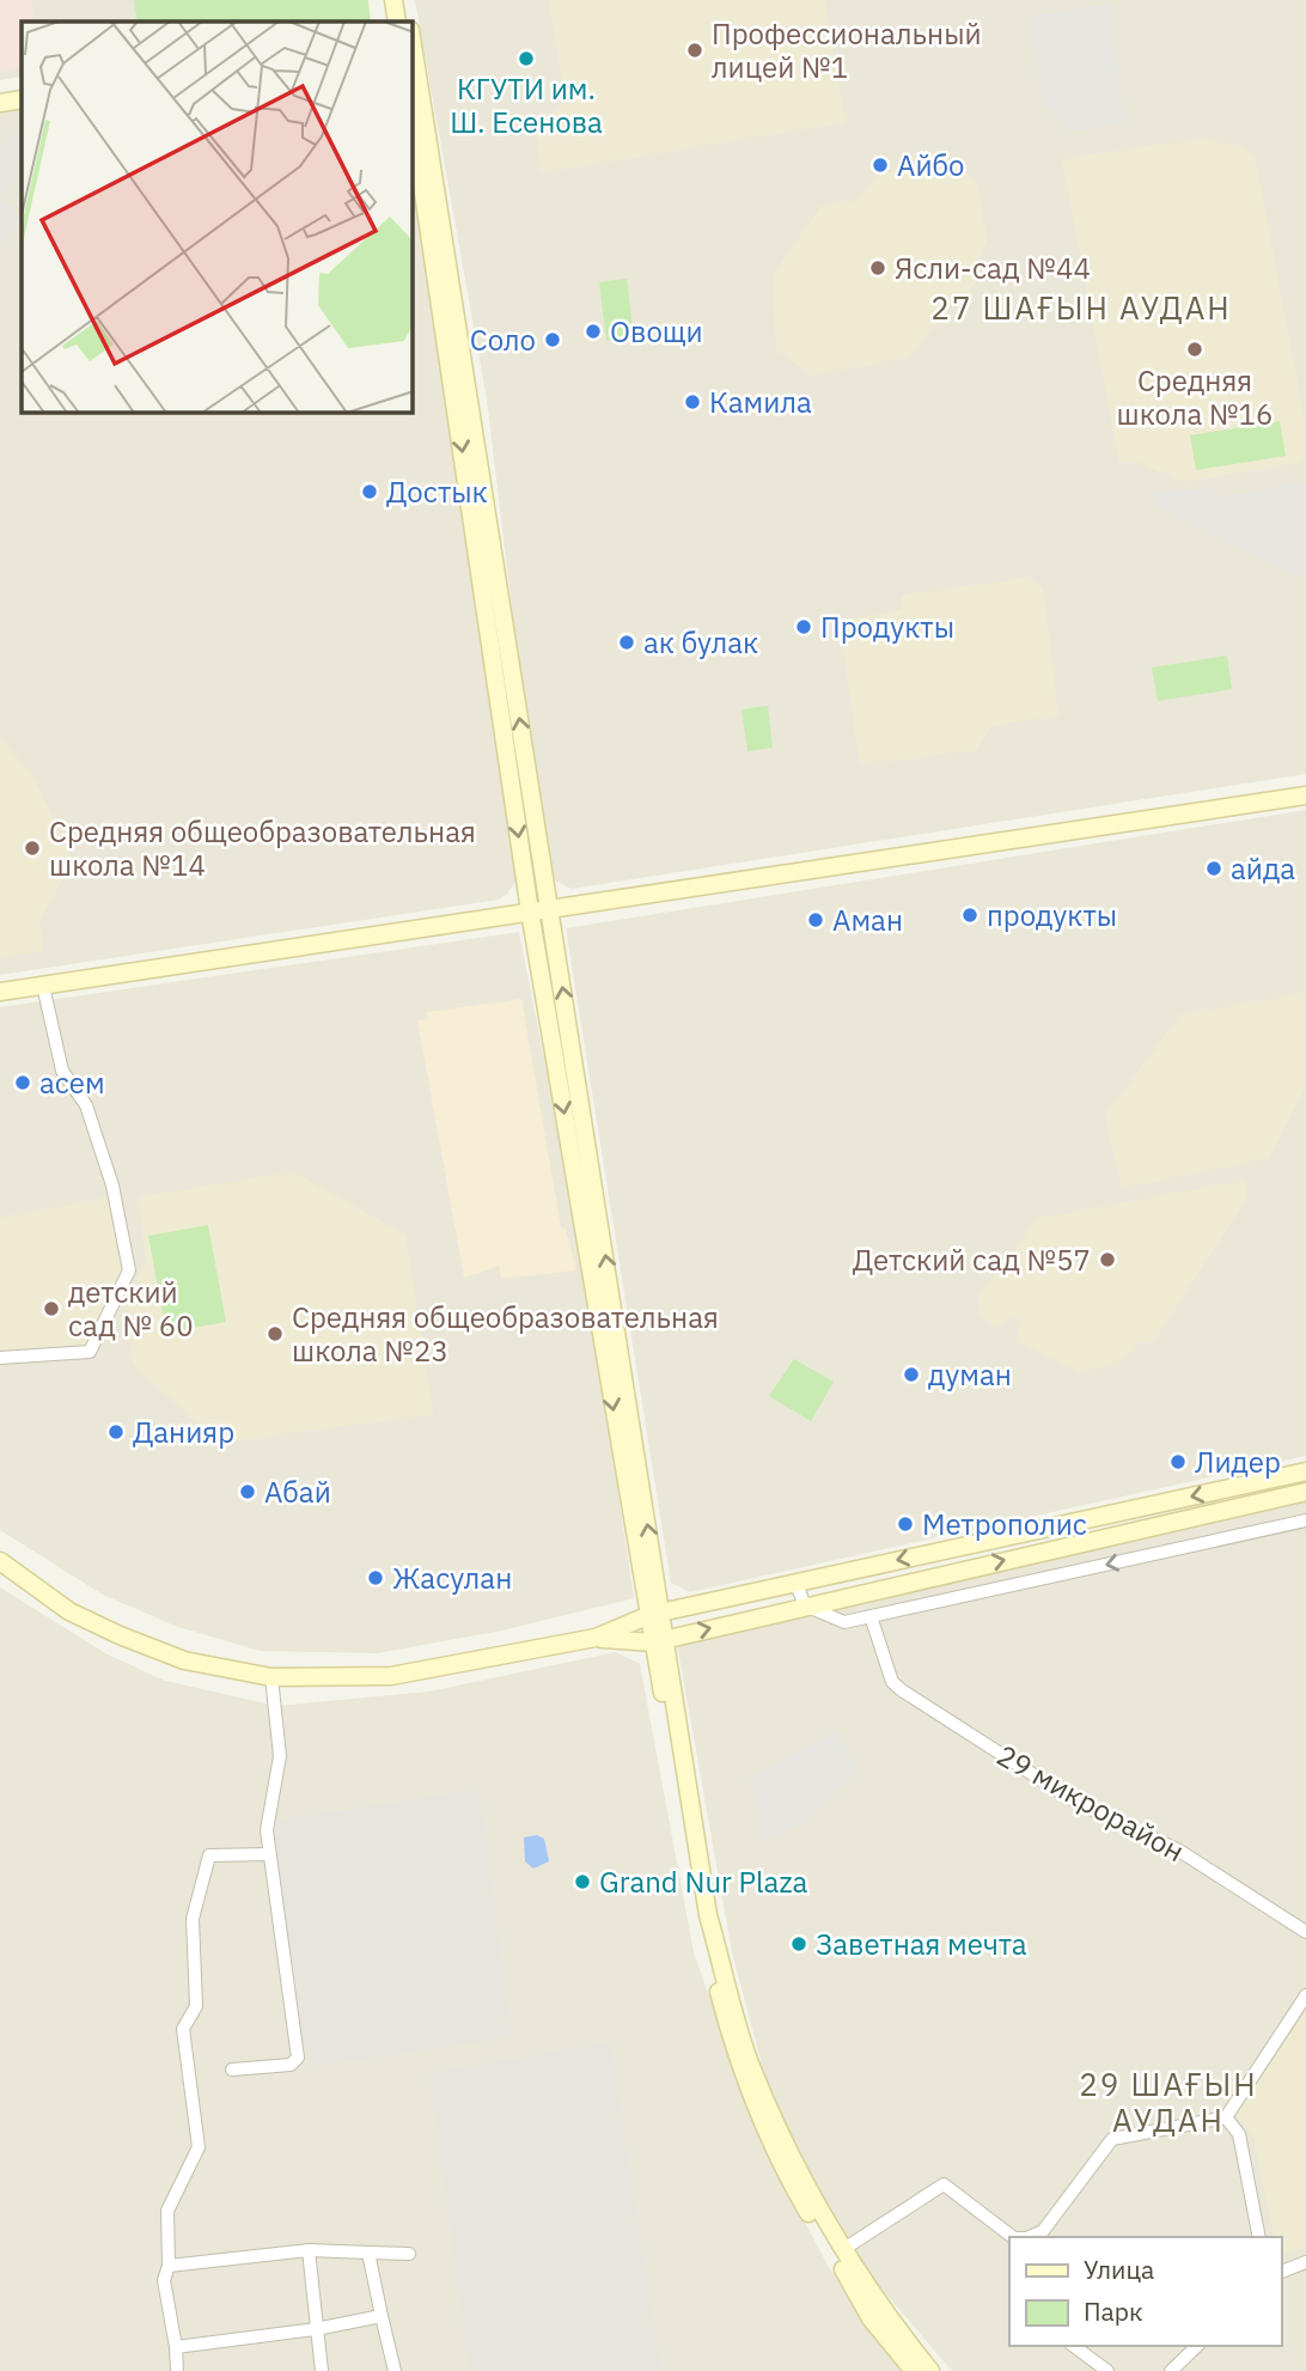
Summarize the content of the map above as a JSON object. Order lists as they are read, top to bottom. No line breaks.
{"streets":{"street":["29 микрорайон"]},"districts":["27 ШАҒЫН АУДАН","29 ШАҒЫН АУДАН"],"places":["Профессиональный лицей №1","КГУТИ им. Ш. Есенова","Айбо","Ясли-сад №44","Овощи","Соло","Средняя школа №16","Камила","Достык","Продукты","ак булак","Cредняя общеобразовательная школа №14","айда","продукты","Аман","асем","Детский сад №57","детский сад № 60","Средняя общеобразовательная школа №23","думан","Данияр","Лидер","Абай","Метрополис","Жасулан","Grand Nur Plaza","Заветная мечта"],"legend":["Улица","Парк"]}
